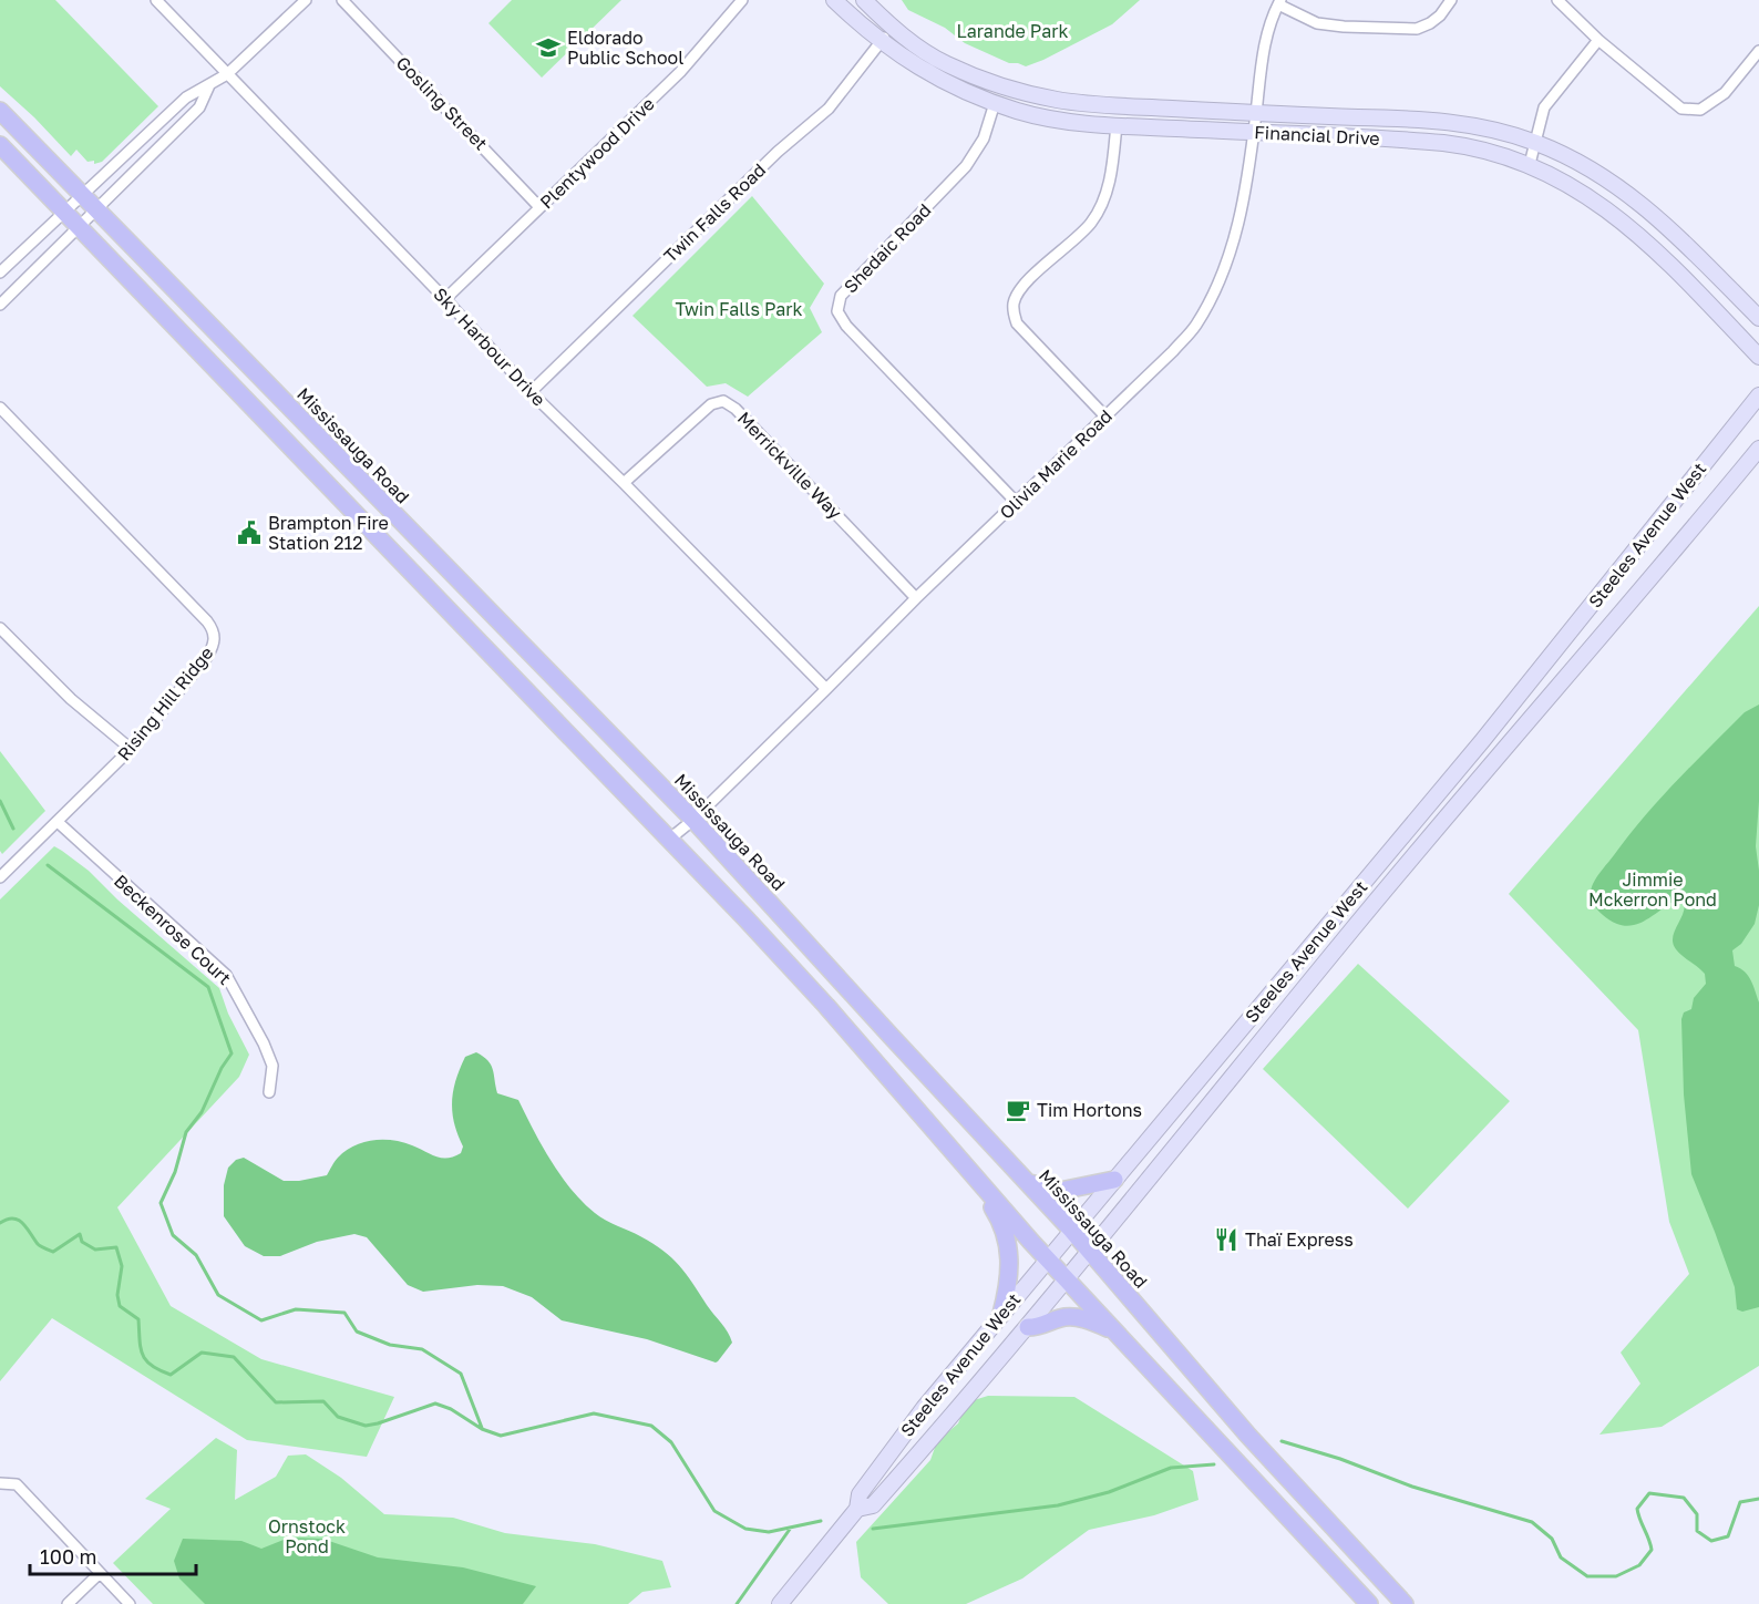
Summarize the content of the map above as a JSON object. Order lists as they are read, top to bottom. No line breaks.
{"streets":{"main road":["Financial Drive","Mississauga Road","Steeles Avenue West"],"street":["Gosling Street","Plentywood Drive","Twin Falls Road","Shedaic Road","Sky Harbour Drive","Olivia Marie Road","Merrickville Way","Rising Hill Ridge","Beckenrose Court"]},"crossings":[["Gosling Street","Plentywood Drive"],["Financial Drive","Twin Falls Road"],["Financial Drive","Shedaic Road"],["Financial Drive","Olivia Marie Road"],["Plentywood Drive","Sky Harbour Drive"],["Twin Falls Road","Sky Harbour Drive"],["Shedaic Road","Olivia Marie Road"],["Sky Harbour Drive","Olivia Marie Road"],["Sky Harbour Drive","Merrickville Way"],["Mississauga Road","Olivia Marie Road"],["Mississauga Road","Steeles Avenue West"],["Olivia Marie Road","Merrickville Way"],["Rising Hill Ridge","Beckenrose Court"]],"parks":["Larande Park","Twin Falls Park","Jimmie Mckerron Pond","Ornstock Pond"],"places":{"school or university":["Eldorado Public School"],"public building":["Brampton Fire Station 212"],"cafe":["Tim Hortons"],"restaurant":["Thaï Express"]},"scale_bar":"100 m"}
